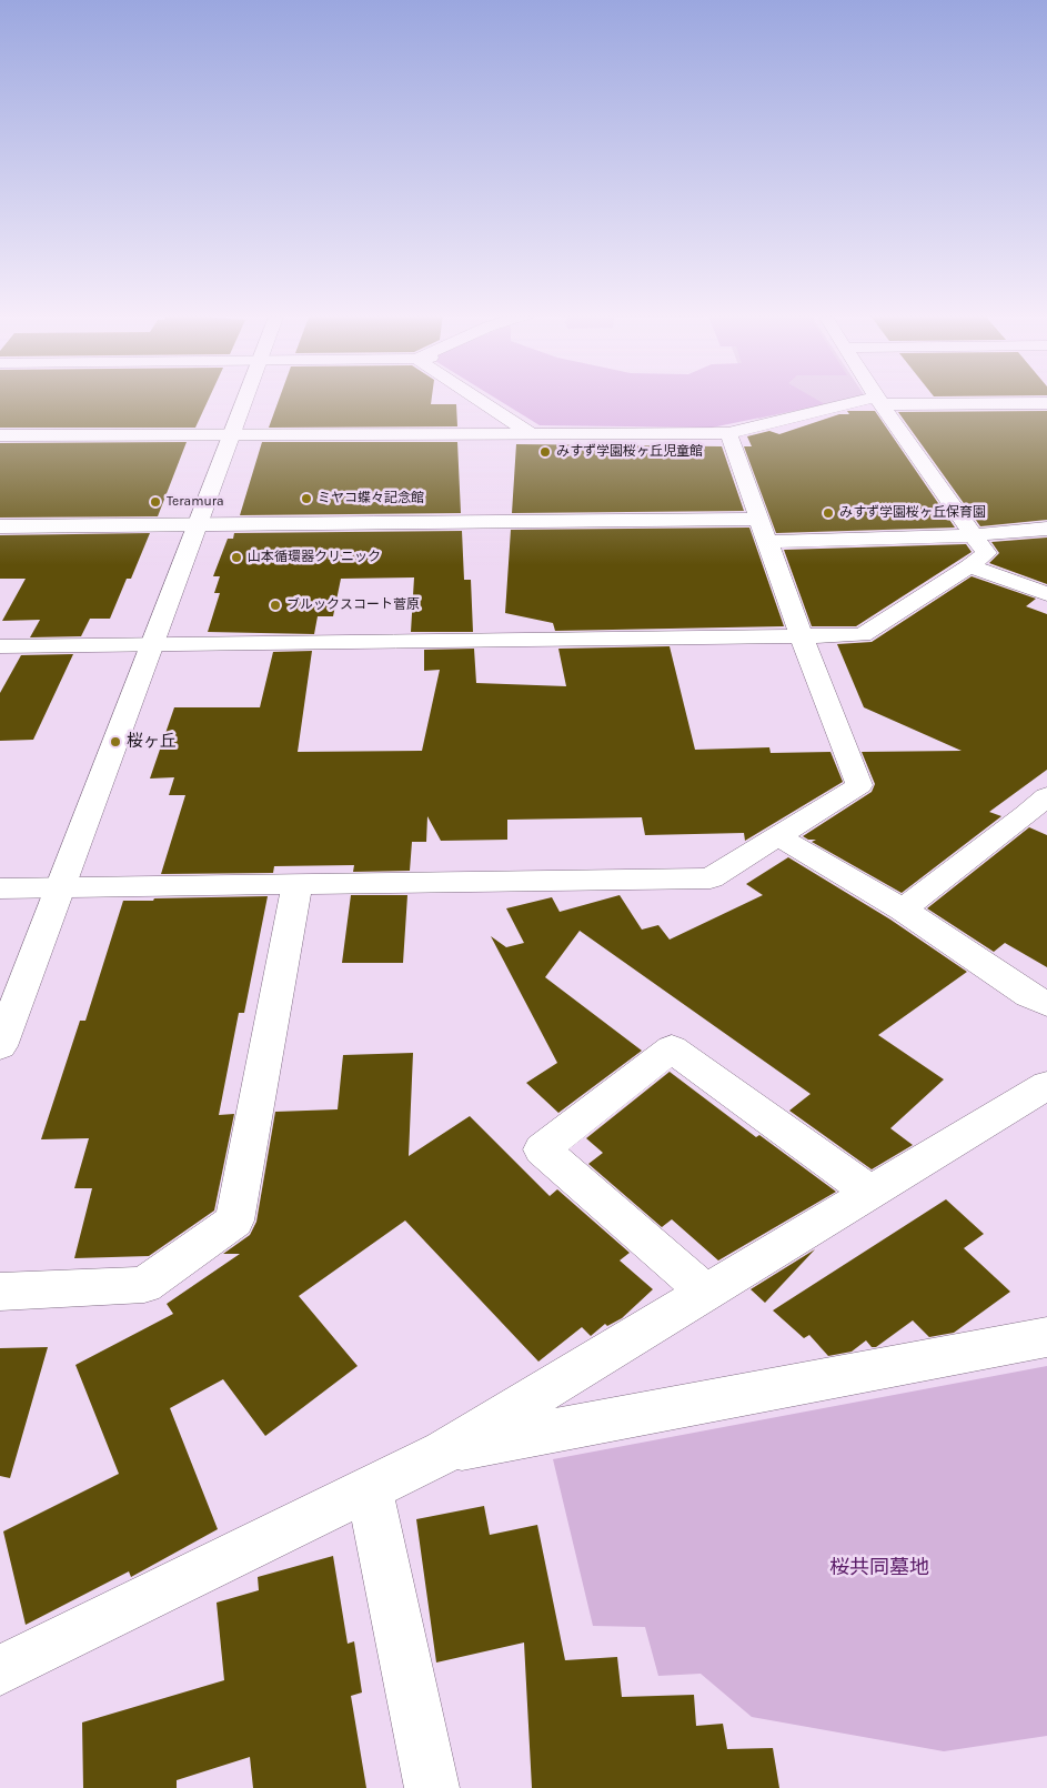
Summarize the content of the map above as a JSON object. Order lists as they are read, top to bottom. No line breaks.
{"parks":["桜共同墓地"],"places":["みすず学園桜ヶ丘児童館","ミヤコ蝶々記念館","Teramura","みすず学園桜ヶ丘保育園","山本循環器クリニック","ブルックスコート菅原","桜ヶ丘"]}
